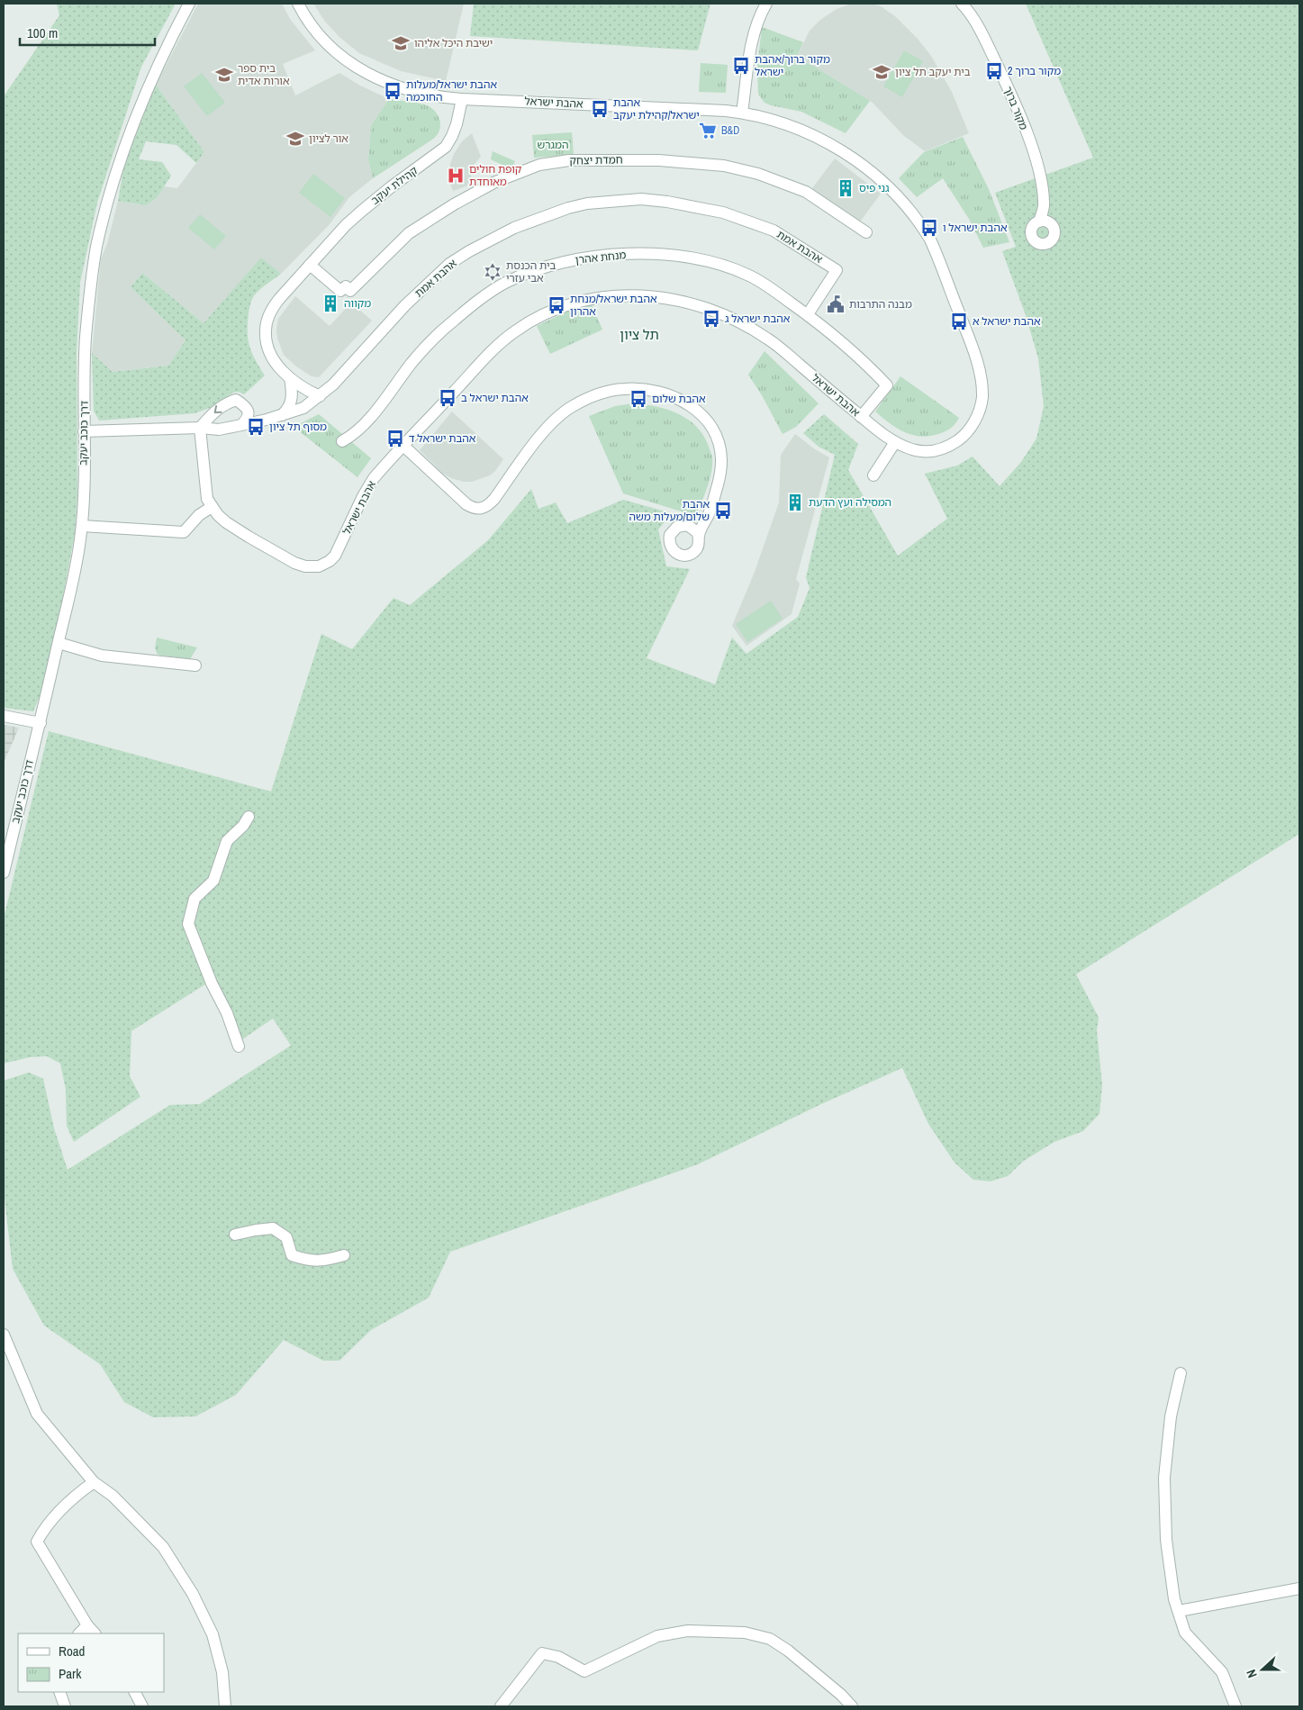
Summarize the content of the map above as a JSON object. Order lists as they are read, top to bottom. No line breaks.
{"streets":{"street":["אהבת ישראל","מקור ברוך","חמדת יצחק","קהילת יעקב","אהבת אמת","מנחת אהרן","דרך כוכב יעקב"]},"crossings":[["אהבת ישראל","קהילת יעקב"],["אהבת ישראל","אהבת אמת"],["אהבת ישראל","מנחת אהרן"],["חמדת יצחק","קהילת יעקב"],["קהילת יעקב","אהבת אמת"],["אהבת אמת","מנחת אהרן"],["אהבת אמת","דרך כוכב יעקב"]],"districts":["תל ציון"],"parks":["המגרש"],"places":{"school or university":["ישיבת היכל אליהו","בית יעקב תל ציון","בית ספר אורות אדית","אור לציון"],"bus stop":["מקור ברוך/אהבת ישראל","מקור ברוך 2","אהבת ישראל/מעלות החוכמה","אהבת ישראל/קהילת יעקב","אהבת ישראל ו","אהבת ישראל/מנחת אהרון","אהבת ישראל ג","אהבת ישראל א","אהבת ישראל ב","אהבת שלום","מסוף תל ציון","אהבת ישראל ד","אהבת שלום/מעלות משה"],"supermarket":["B&D"],"hospital":["קופת חולים מאוחדת"],"building":["גני פיס","מקווה","המסילה ועץ הדעת"],"synagogue":["בית הכנסת אבי עזרי"],"public building":["מבנה התרבות"]},"legend":["Road","Park"],"scale_bar":"100 m","north":"left"}
